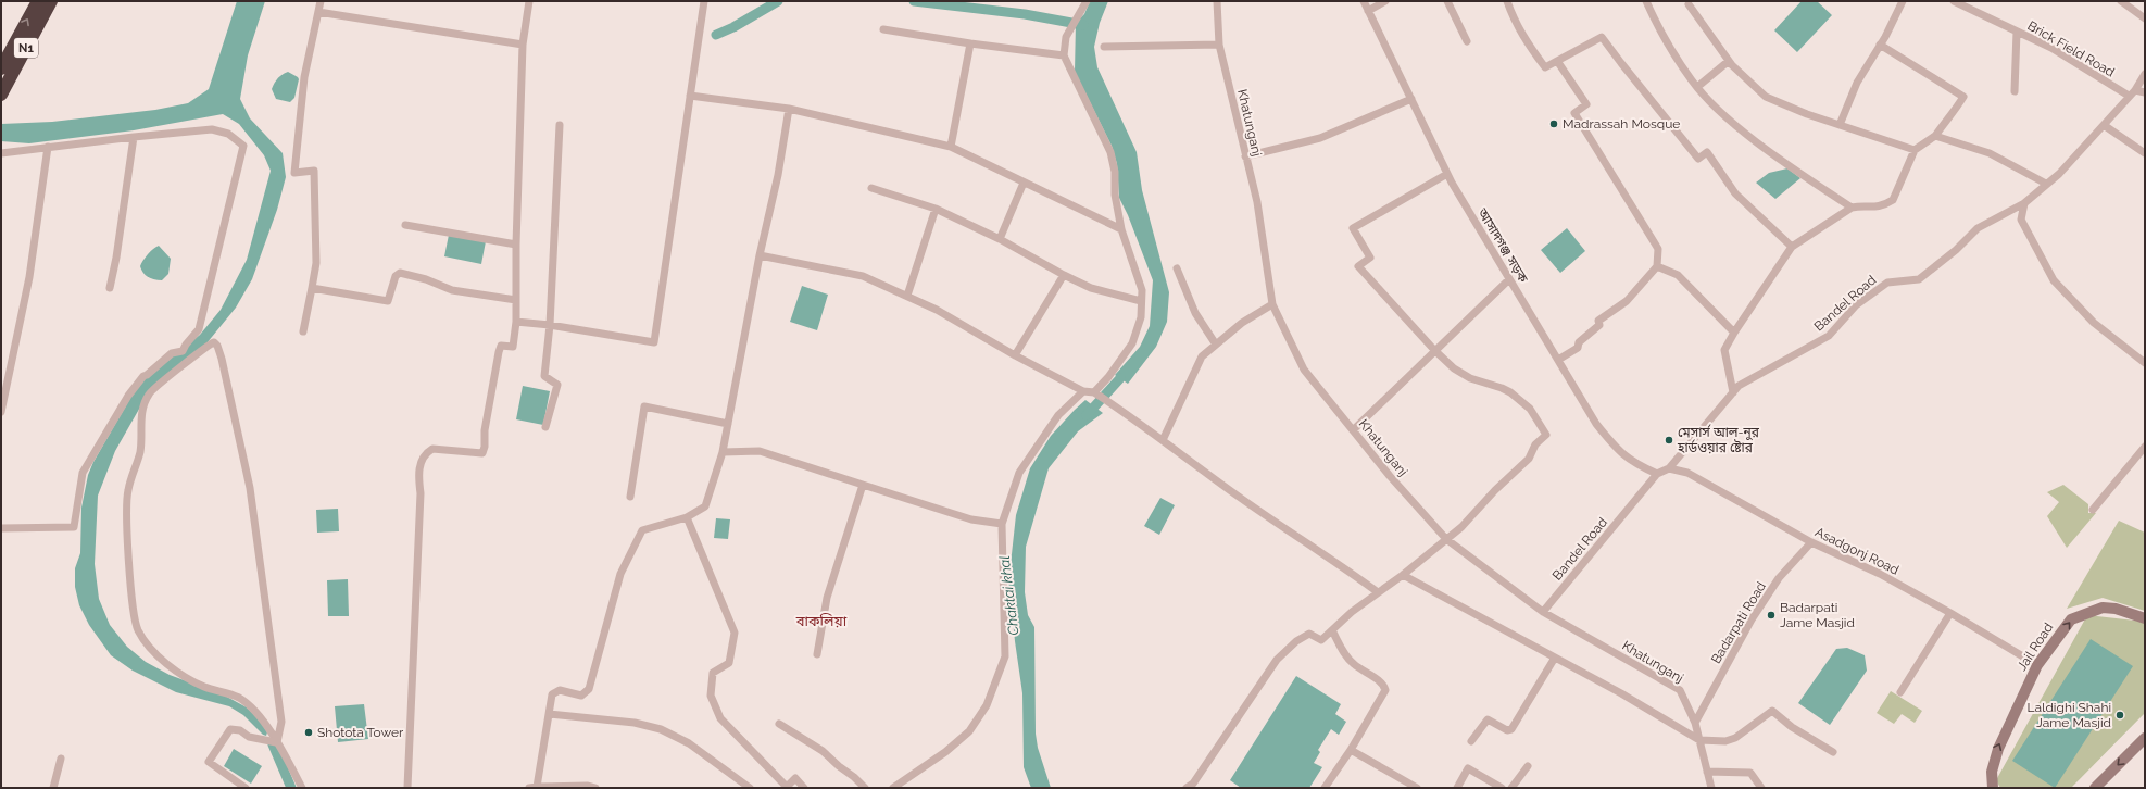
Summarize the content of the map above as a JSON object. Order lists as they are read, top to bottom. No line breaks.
{"streets":{"highway":["N1"],"main road":["Jail Road"],"street":["Brick Field Road","Khatunganj","আসাদগঞ্জ সড়ক","Bandel Road","Asadgonj Road","Badarpati Road"]},"crossings":[["Brick Field Road","Bandel Road"],["Khatunganj","Bandel Road"],["Khatunganj","Badarpati Road"],["আসাদগঞ্জ সড়ক","Bandel Road"],["Bandel Road","Asadgonj Road"],["Asadgonj Road","Badarpati Road"],["Asadgonj Road","Jail Road"]],"one_way":["Jail Road"],"districts":["বাকলিয়া"],"water":["Chaktai khal"],"places":["Madrassah Mosque","মেসার্স আল-নুর হার্ডওয়ার ষ্টোর","Badarpati Jame Masjid","Laldighi Shahi Jame Masjid","Shotota Tower"]}
